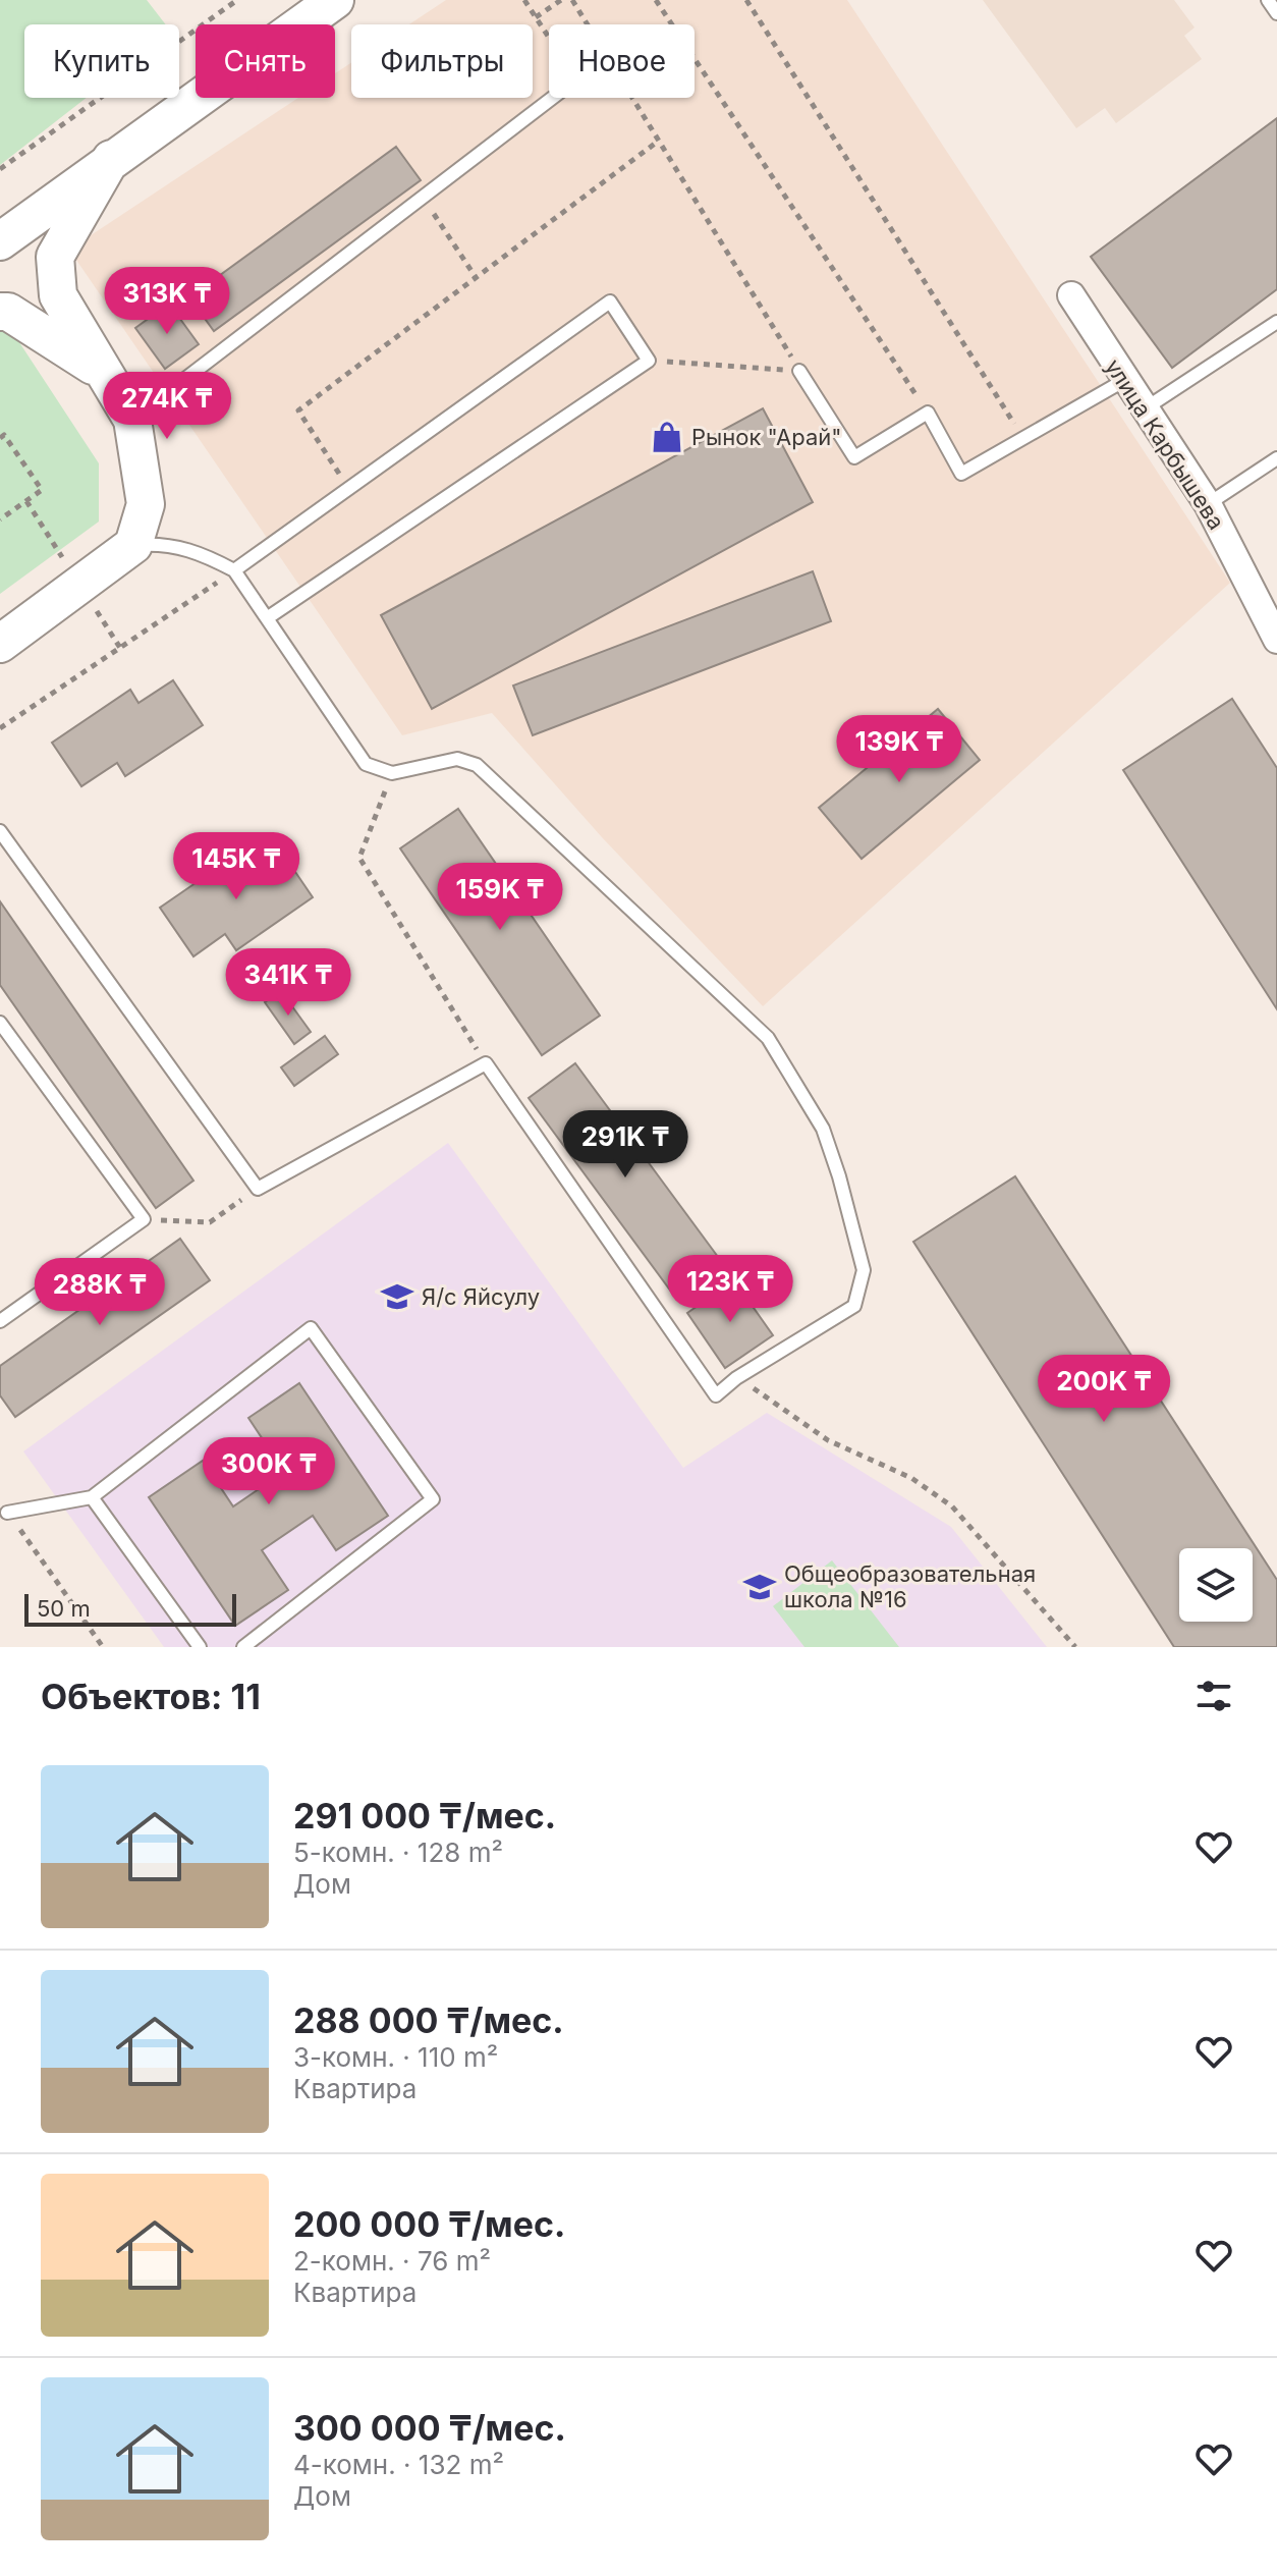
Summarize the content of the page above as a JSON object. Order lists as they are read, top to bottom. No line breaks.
{"streets":{"street":["улица Карбышева"]},"places":{"shop":["Рынок \"Арай\""],"school or university":["Я/c Яйсулу","Общеобразовательная школа №16"]},"scale_bar":"50 m","page":{"chip":["Купить","Снять","Фильтры","Новое"],"price":["313K ₸","274K ₸","139K ₸","145K ₸","159K ₸","341K ₸","291K ₸","123K ₸","288K ₸","200K ₸","300K ₸"],"scale":"50 m","heading":"Объектов: 11","list":[{"name":"291 000 ₸/мес.","note":"5-комн. · 128 m² · Дом"},{"name":"288 000 ₸/мес.","note":"3-комн. · 110 m² · Квартира"},{"name":"200 000 ₸/мес.","note":"2-комн. · 76 m² · Квартира"},{"name":"300 000 ₸/мес.","note":"4-комн. · 132 m² · Дом"}]}}
